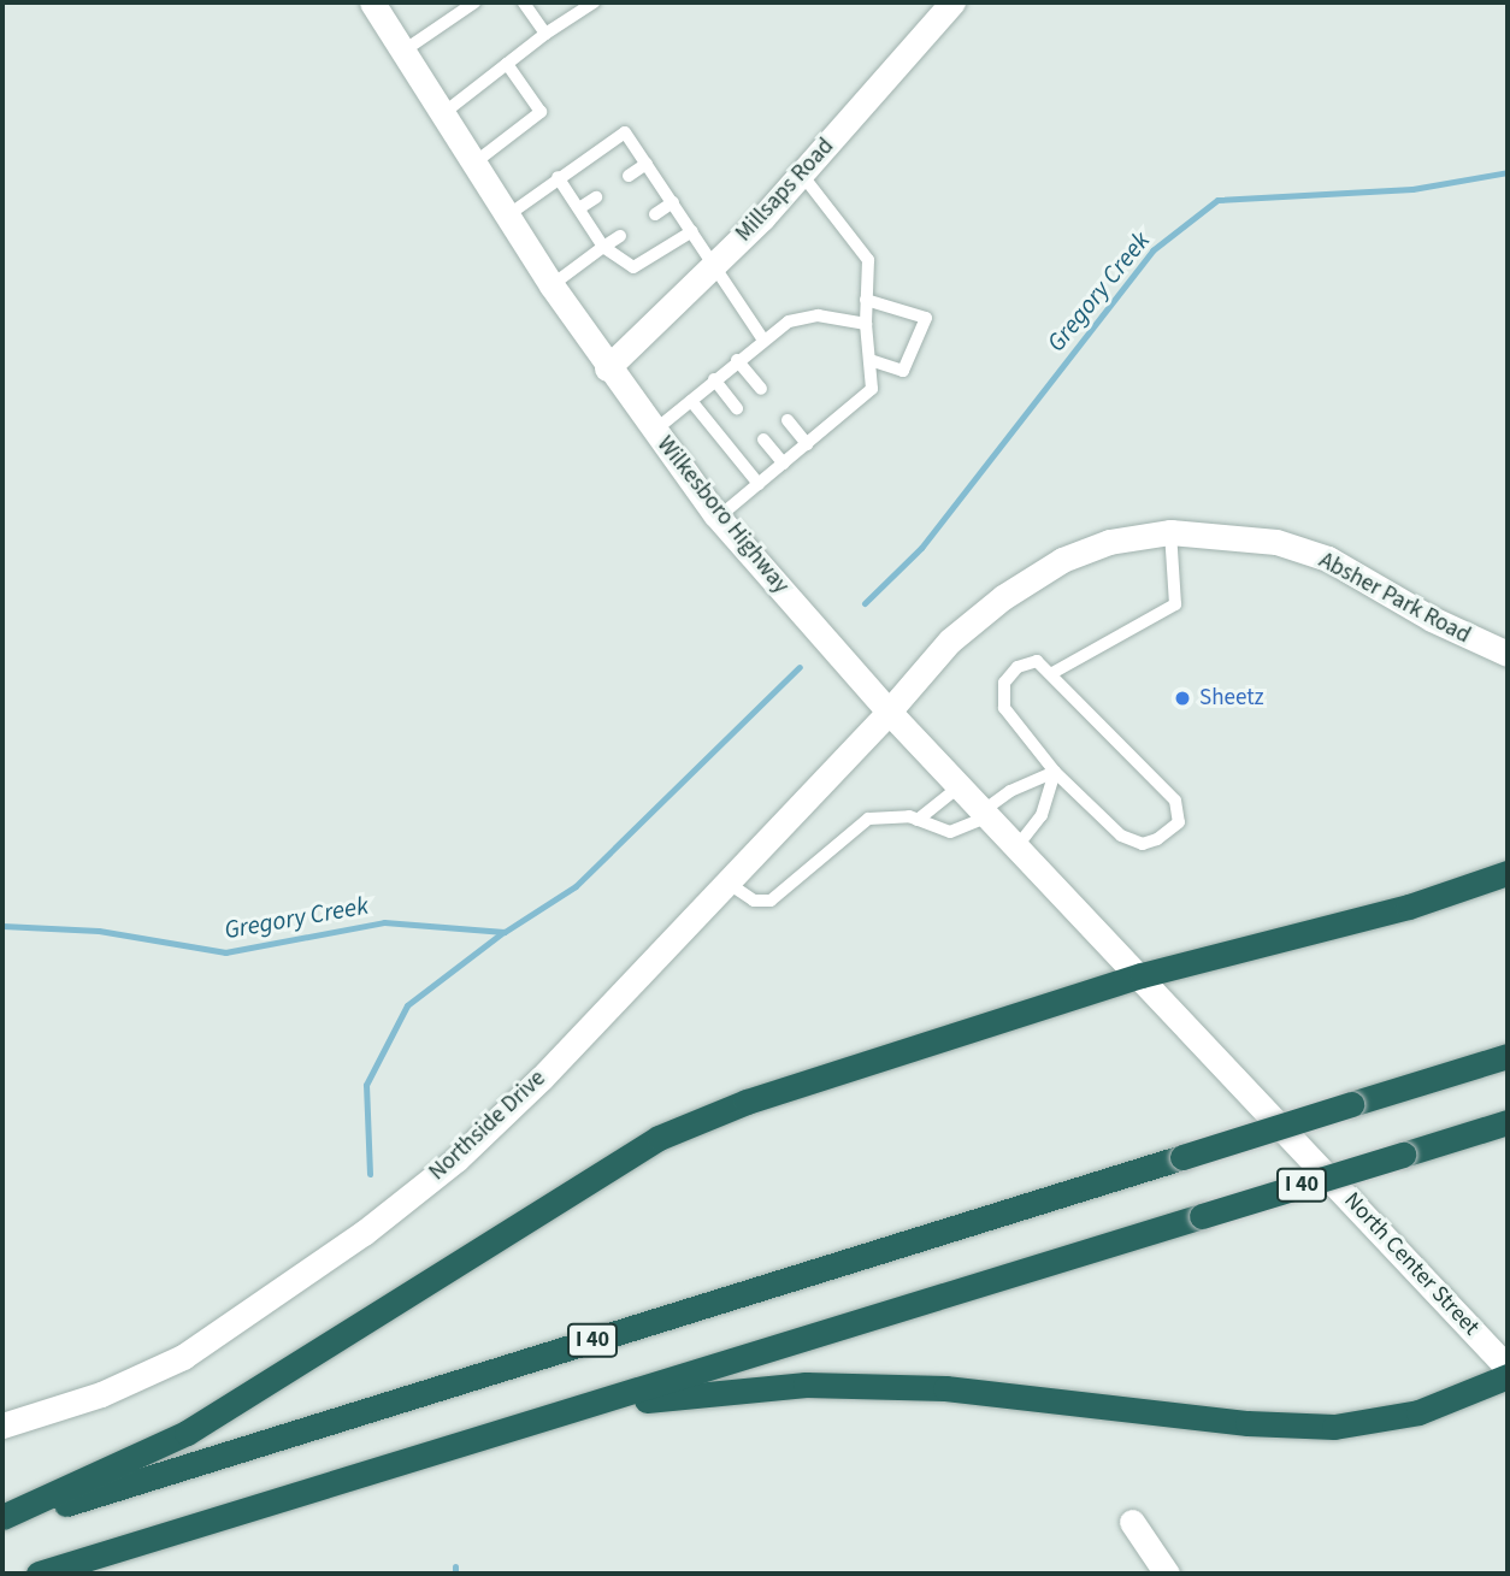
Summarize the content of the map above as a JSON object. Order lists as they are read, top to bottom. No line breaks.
{"streets":{"highway":["I 40"],"street":["Millsaps Road","Wilkesboro Highway","Absher Park Road","Northside Drive","North Center Street"]},"crossings":[["Millsaps Road","Wilkesboro Highway"],["Wilkesboro Highway","Absher Park Road"],["Wilkesboro Highway","Northside Drive"],["Wilkesboro Highway","North Center Street"],["Absher Park Road","Northside Drive"]],"water":["Gregory Creek"],"places":["Sheetz"]}
